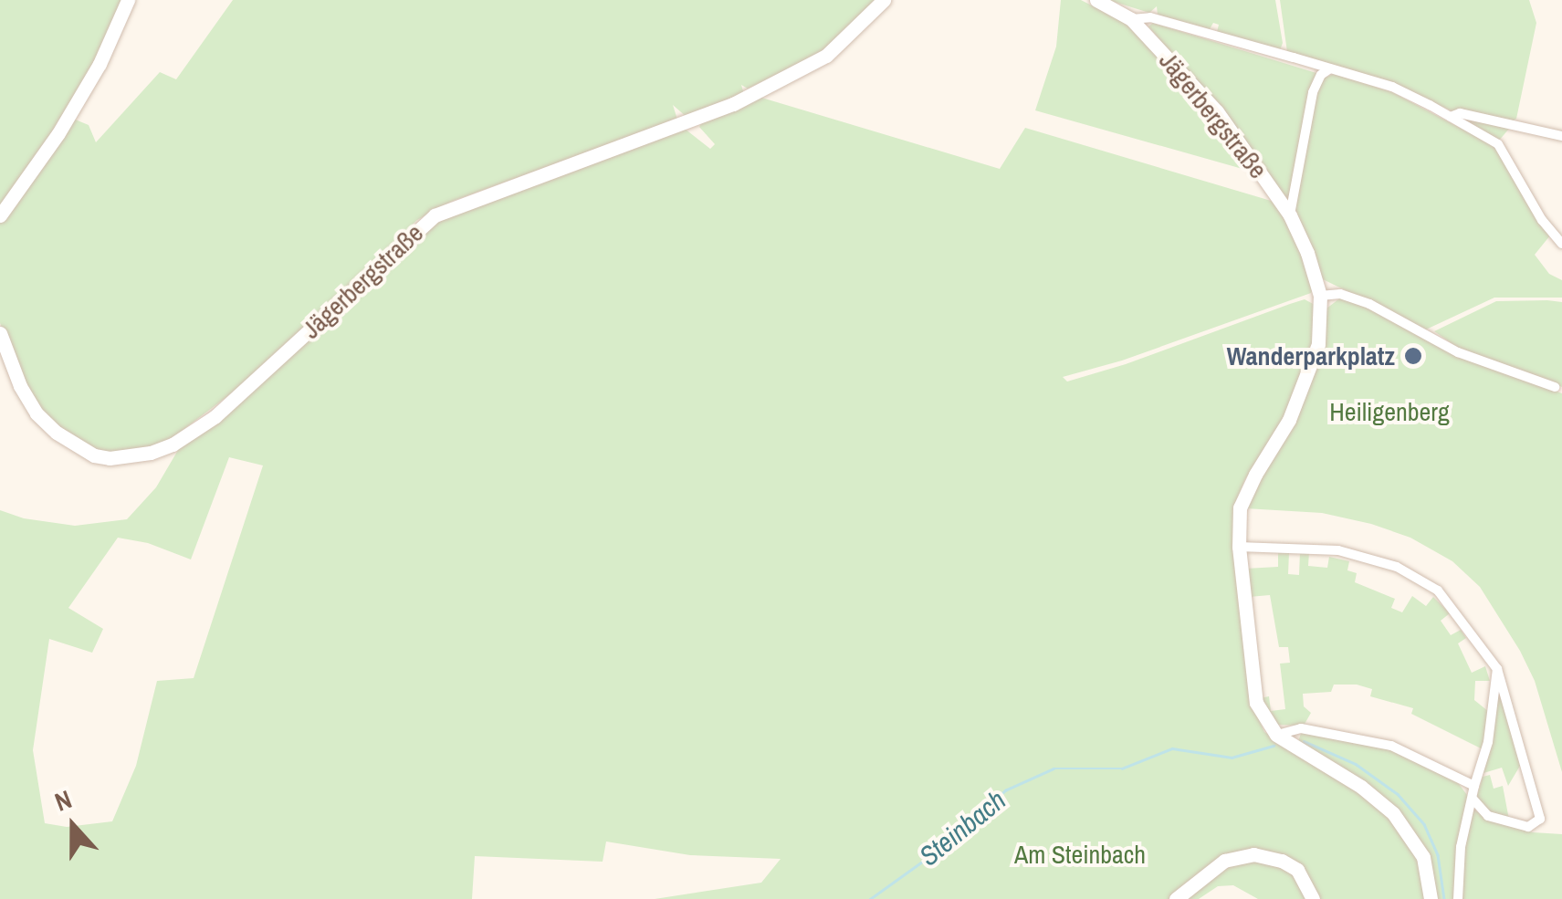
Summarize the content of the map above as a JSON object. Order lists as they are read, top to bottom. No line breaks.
{"streets":{"street":["Jägerbergstraße"]},"water":["Steinbach"],"parks":["Heiligenberg","Am Steinbach"],"places":["Wanderparkplatz"],"north":"top"}
